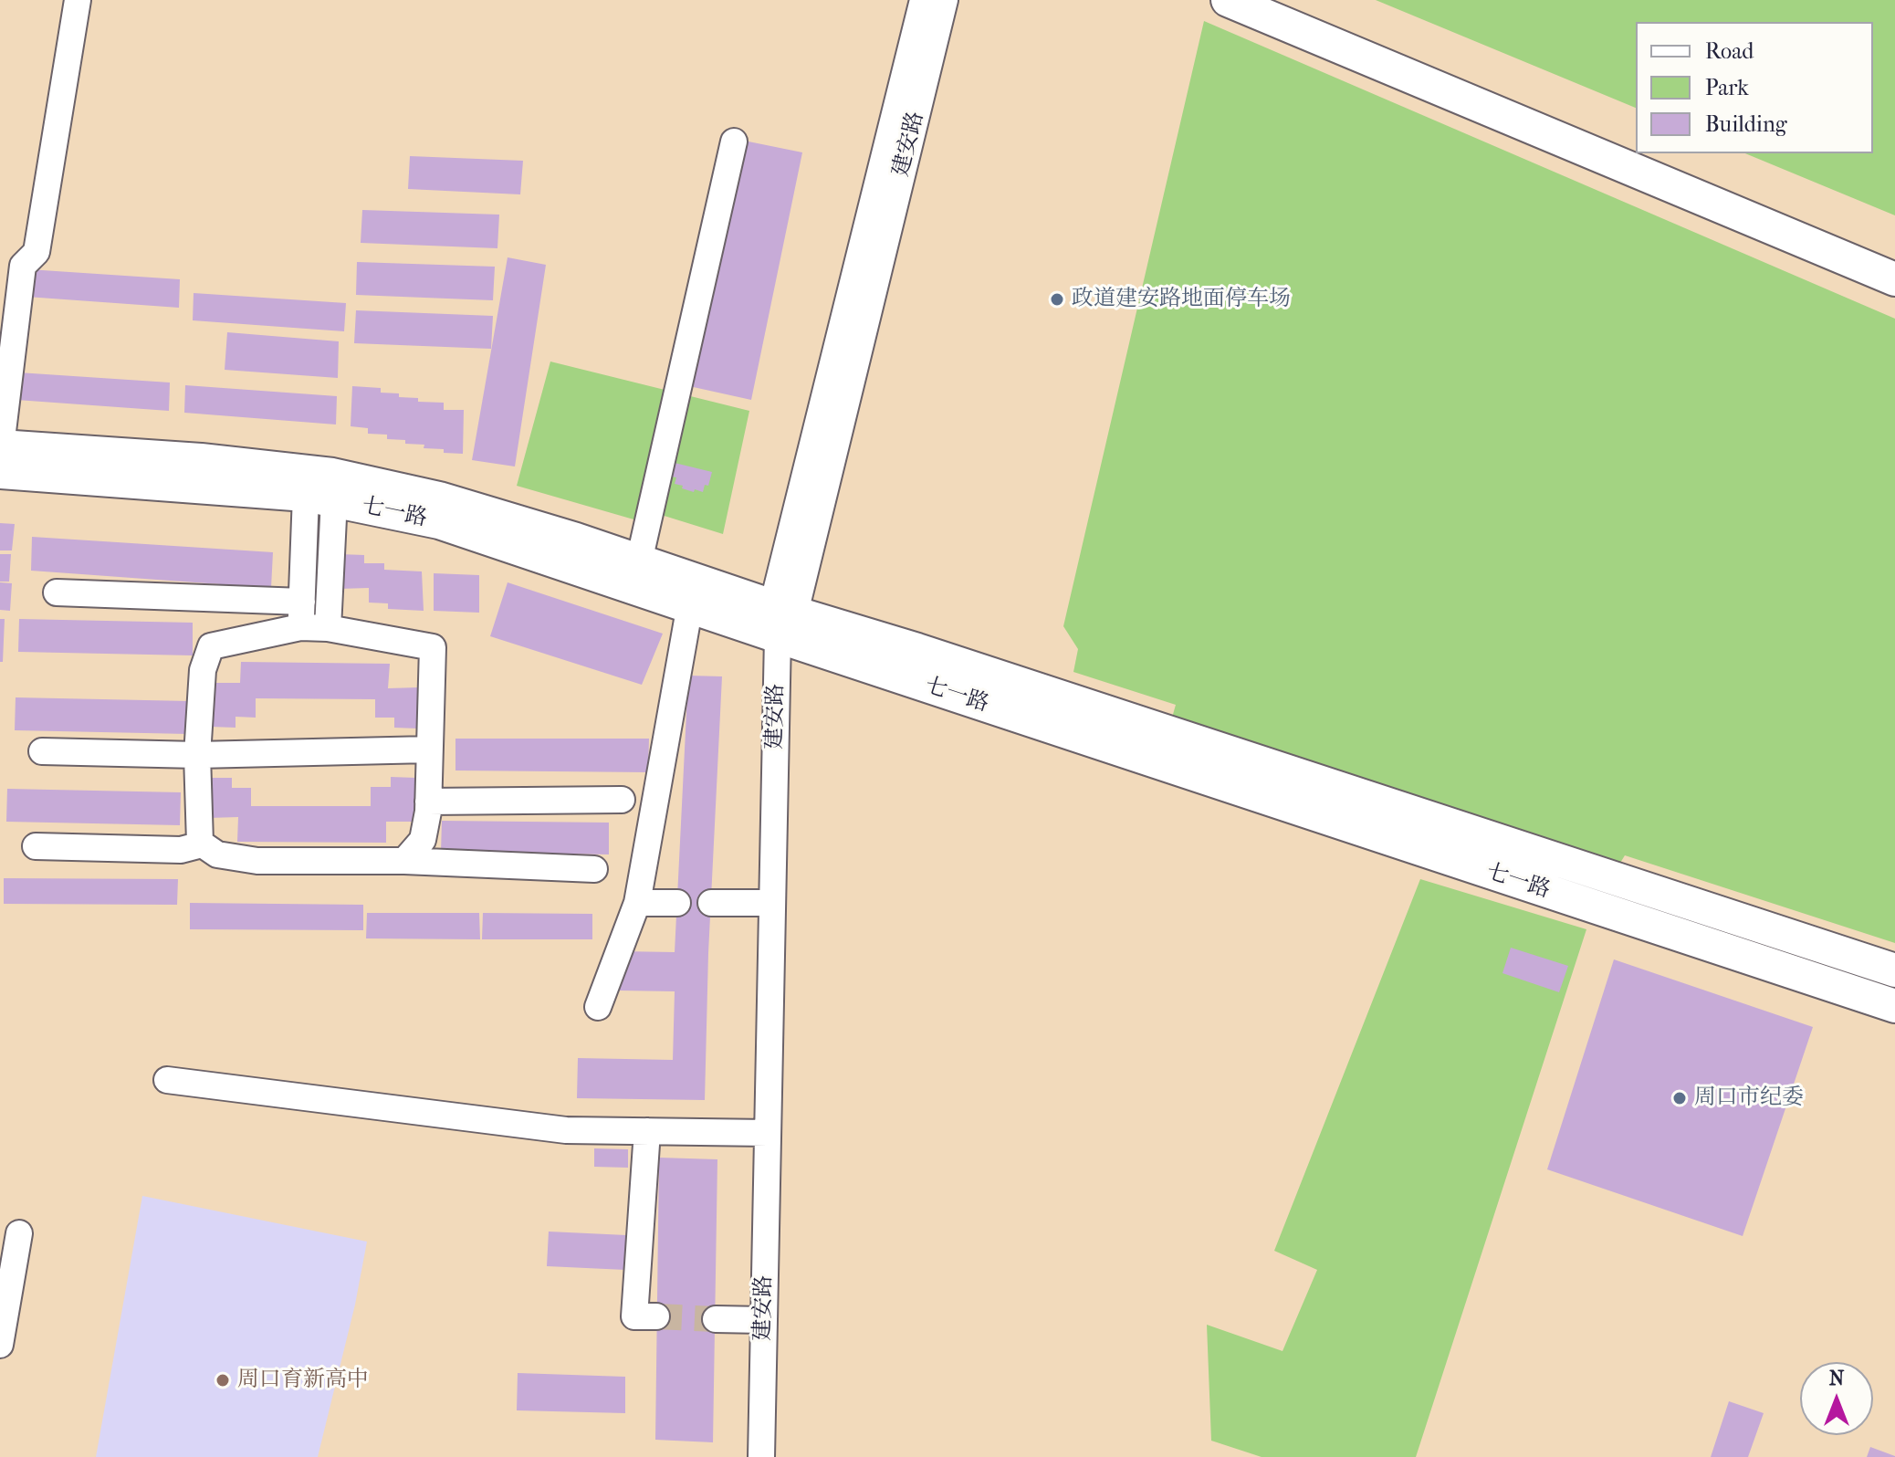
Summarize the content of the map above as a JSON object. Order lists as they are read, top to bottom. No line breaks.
{"streets":{"main road":["七一路"],"street":["建安路"]},"crossings":[["建安路","七一路"]],"places":["政道建安路地面停车场","周口市纪委","周口育新高中"],"legend":["Road","Park","Building"],"north":"top"}
